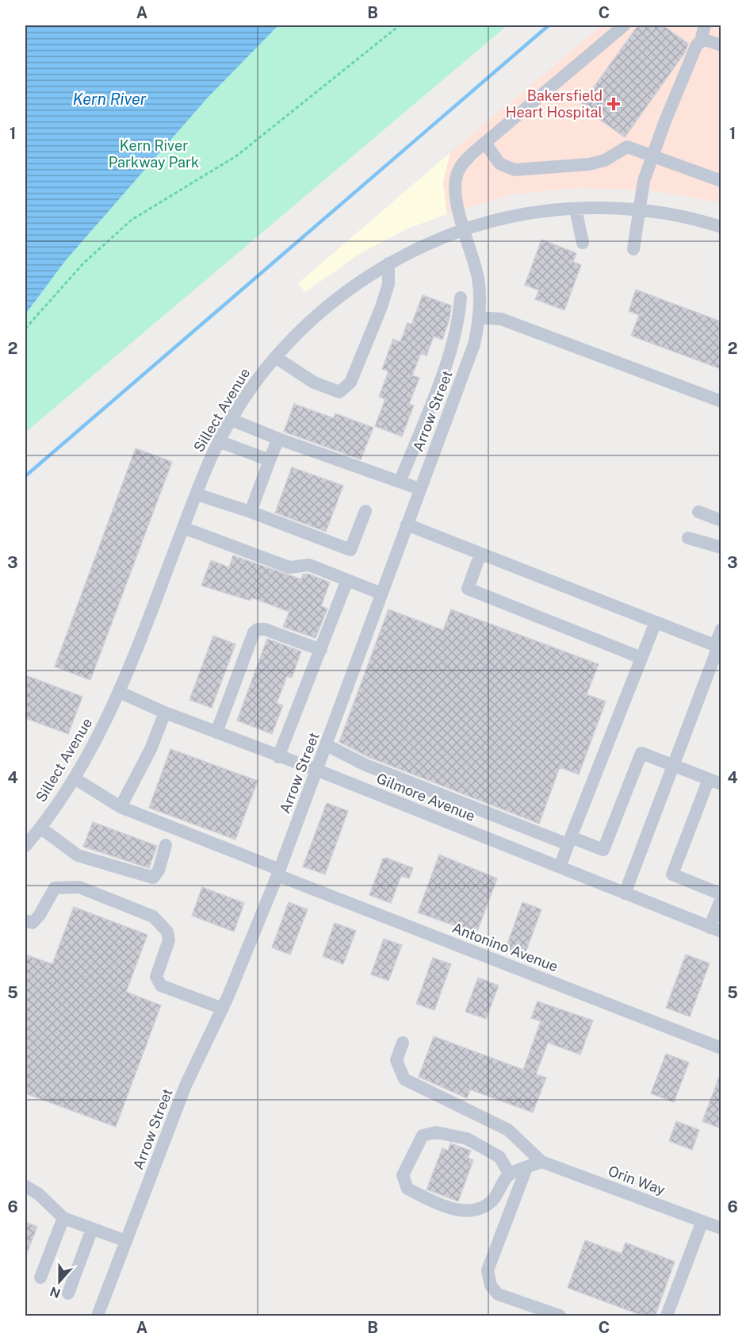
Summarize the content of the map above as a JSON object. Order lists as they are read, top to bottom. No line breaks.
{"streets":{"street":["Sillect Avenue","Arrow Street","Gilmore Avenue","Antonino Avenue","Orin Way"]},"crossings":[["Sillect Avenue","Arrow Street"],["Sillect Avenue","Gilmore Avenue"],["Sillect Avenue","Antonino Avenue"],["Arrow Street","Gilmore Avenue"],["Arrow Street","Antonino Avenue"]],"water":["Kern River"],"parks":["Kern River Parkway Park"],"places":{"health":["Bakersfield Heart Hospital"]},"north":"bottom","grid":{"columns":["A","B","C"],"rows":["1","2","3","4","5","6"]}}
